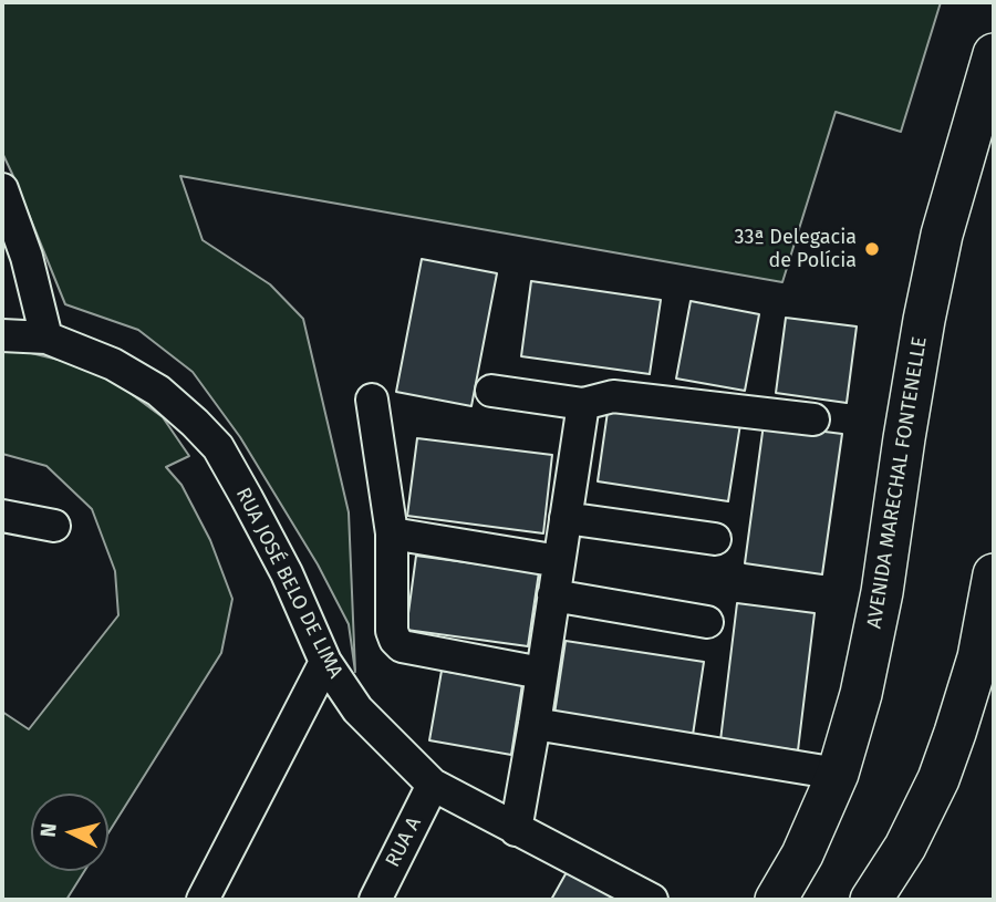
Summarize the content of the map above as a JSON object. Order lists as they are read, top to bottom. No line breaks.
{"streets":{"main road":["AVENIDA MARECHAL FONTENELLE"],"street":["RUA JOSÉ BELO DE LIMA","RUA A"]},"crossings":[["RUA JOSÉ BELO DE LIMA","RUA A"]],"places":["33ª Delegacia de Polícia"],"north":"left"}
